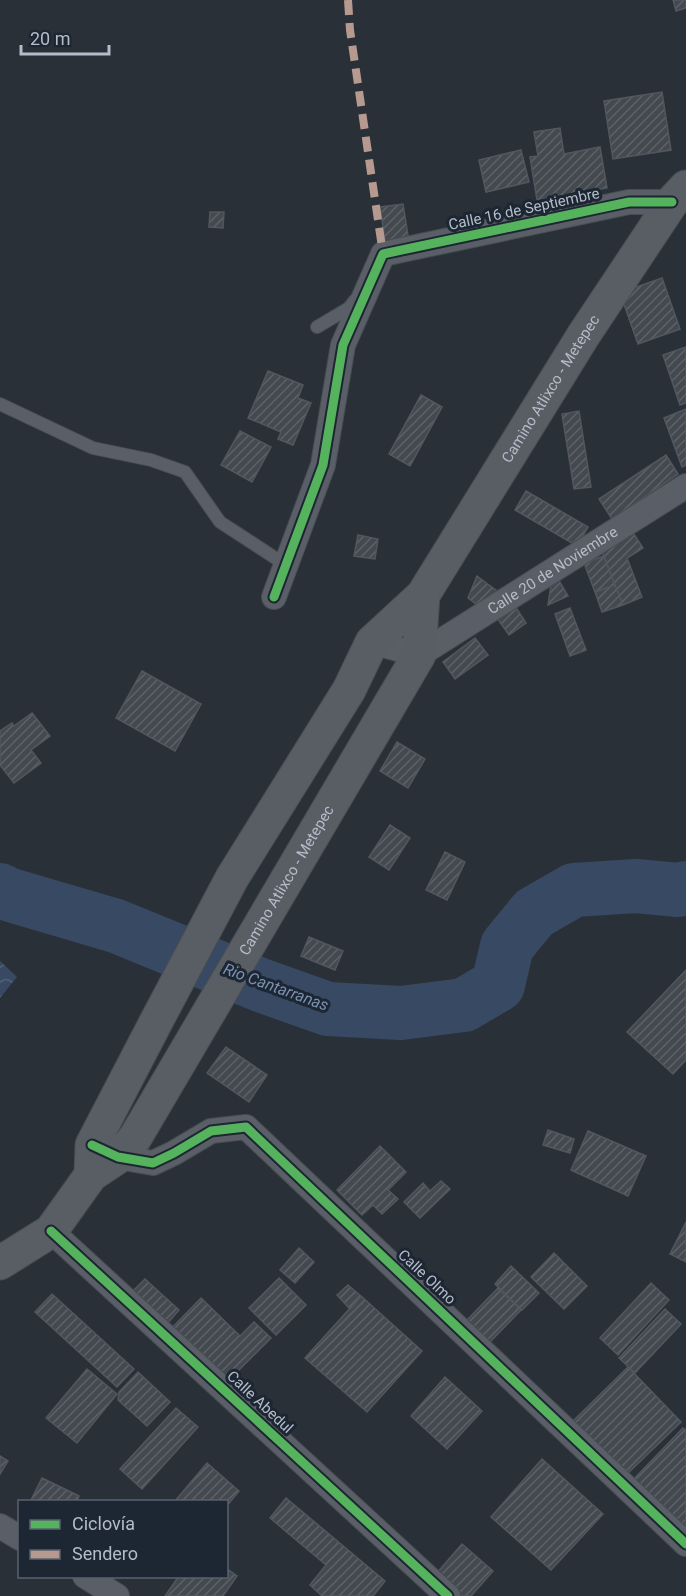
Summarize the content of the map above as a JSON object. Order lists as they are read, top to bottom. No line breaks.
{"streets":{"main road":["Camino Atlixco - Metepec"],"street":["Calle 16 de Septiembre","Calle 20 de Noviembre","Calle Olmo","Calle Abedul"]},"crossings":[["Calle 16 de Septiembre","Camino Atlixco - Metepec"],["Camino Atlixco - Metepec","Calle 20 de Noviembre"],["Camino Atlixco - Metepec","Calle Olmo"],["Camino Atlixco - Metepec","Calle Abedul"]],"water":["Rio Cantarranas"],"legend":["Ciclovía","Sendero"],"scale_bar":"20 m"}
